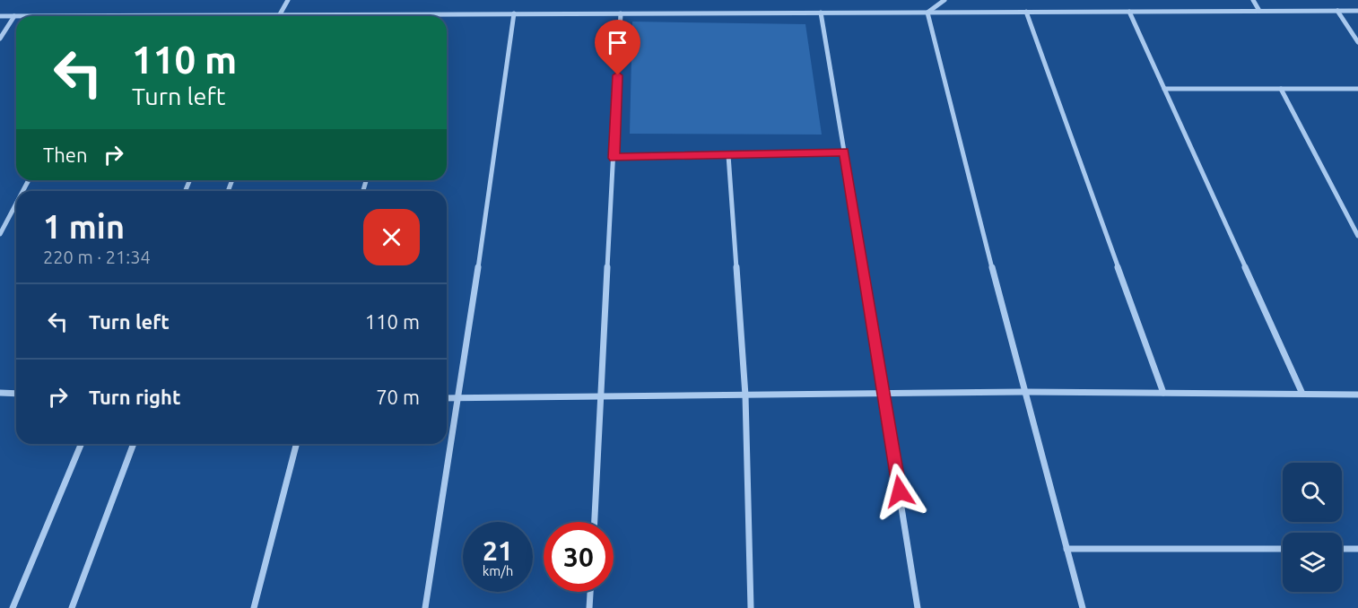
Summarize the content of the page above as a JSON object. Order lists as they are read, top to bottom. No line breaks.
{"page":{"turn":["110 m","Turn left"],"then":"Then","heading":["1 min","220 m · 21:34"],"list":[{"name":"Turn left","value":"110 m"},{"name":"Turn right","value":"70 m"}],"speed":"21 km/h","limit":"30"}}
